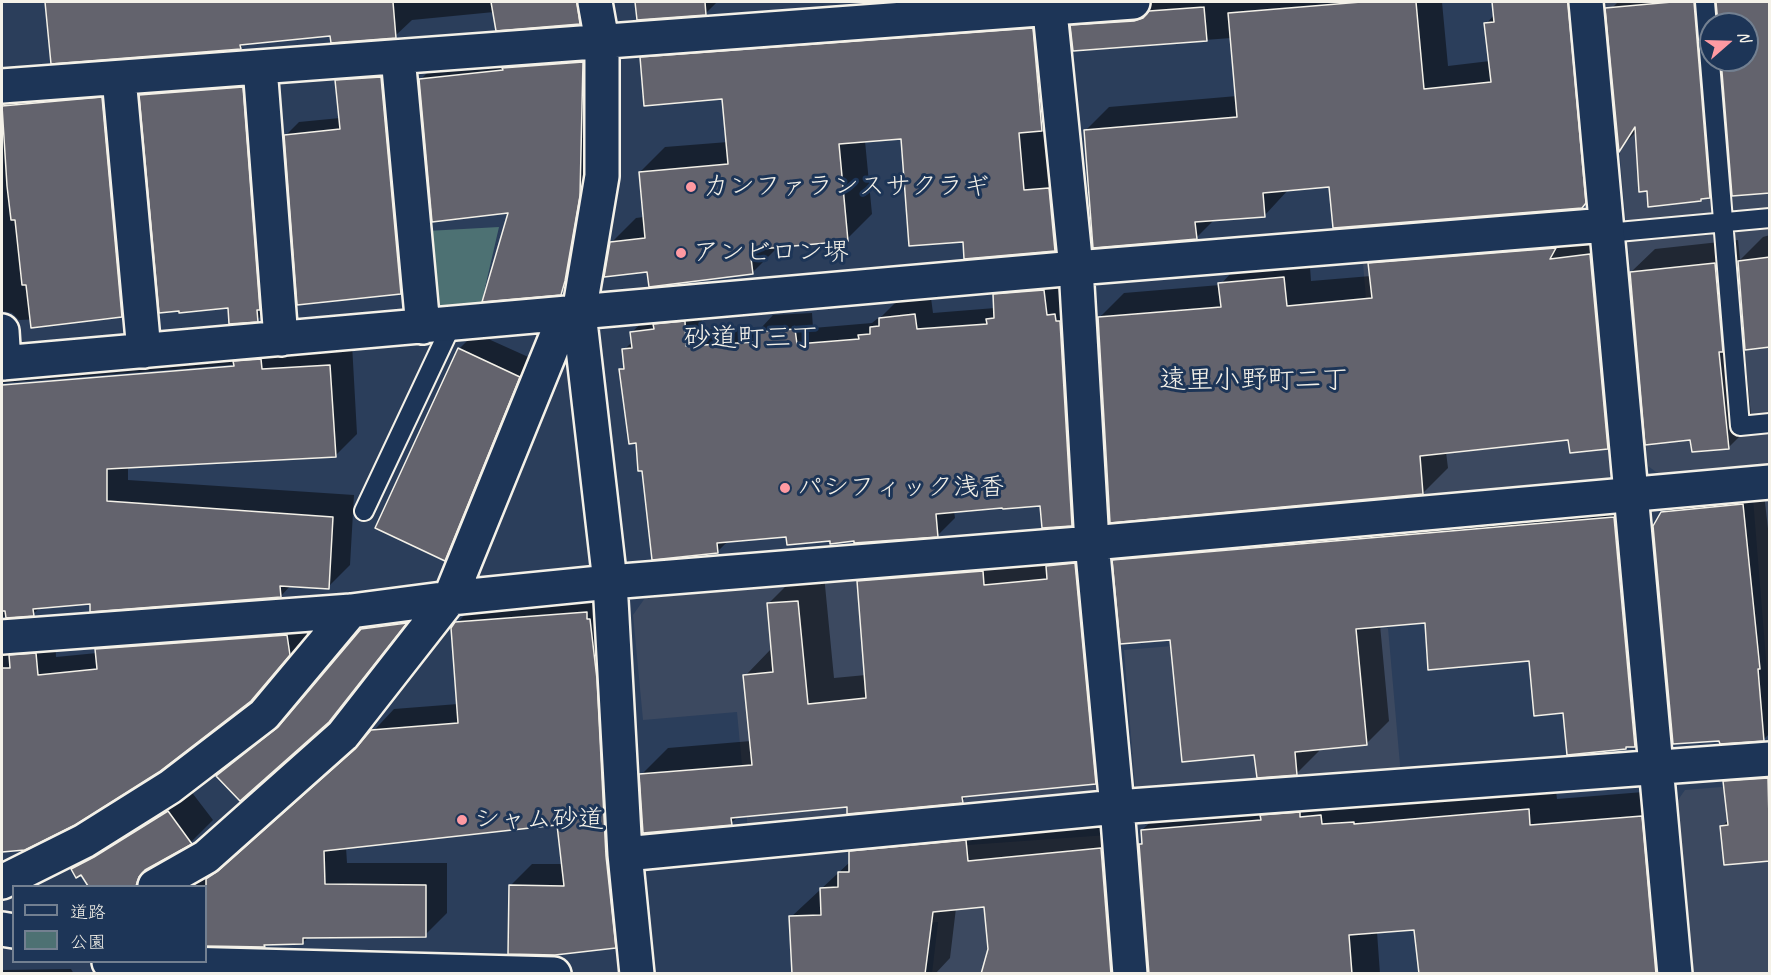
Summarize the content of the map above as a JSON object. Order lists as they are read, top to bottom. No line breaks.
{"districts":["砂道町三丁","遠里小野町二丁"],"places":["カンファランスサクラギ","アンビロン堺","パシフィック浅香","シャム砂道"],"legend":["道路","公園"],"north":"right"}
